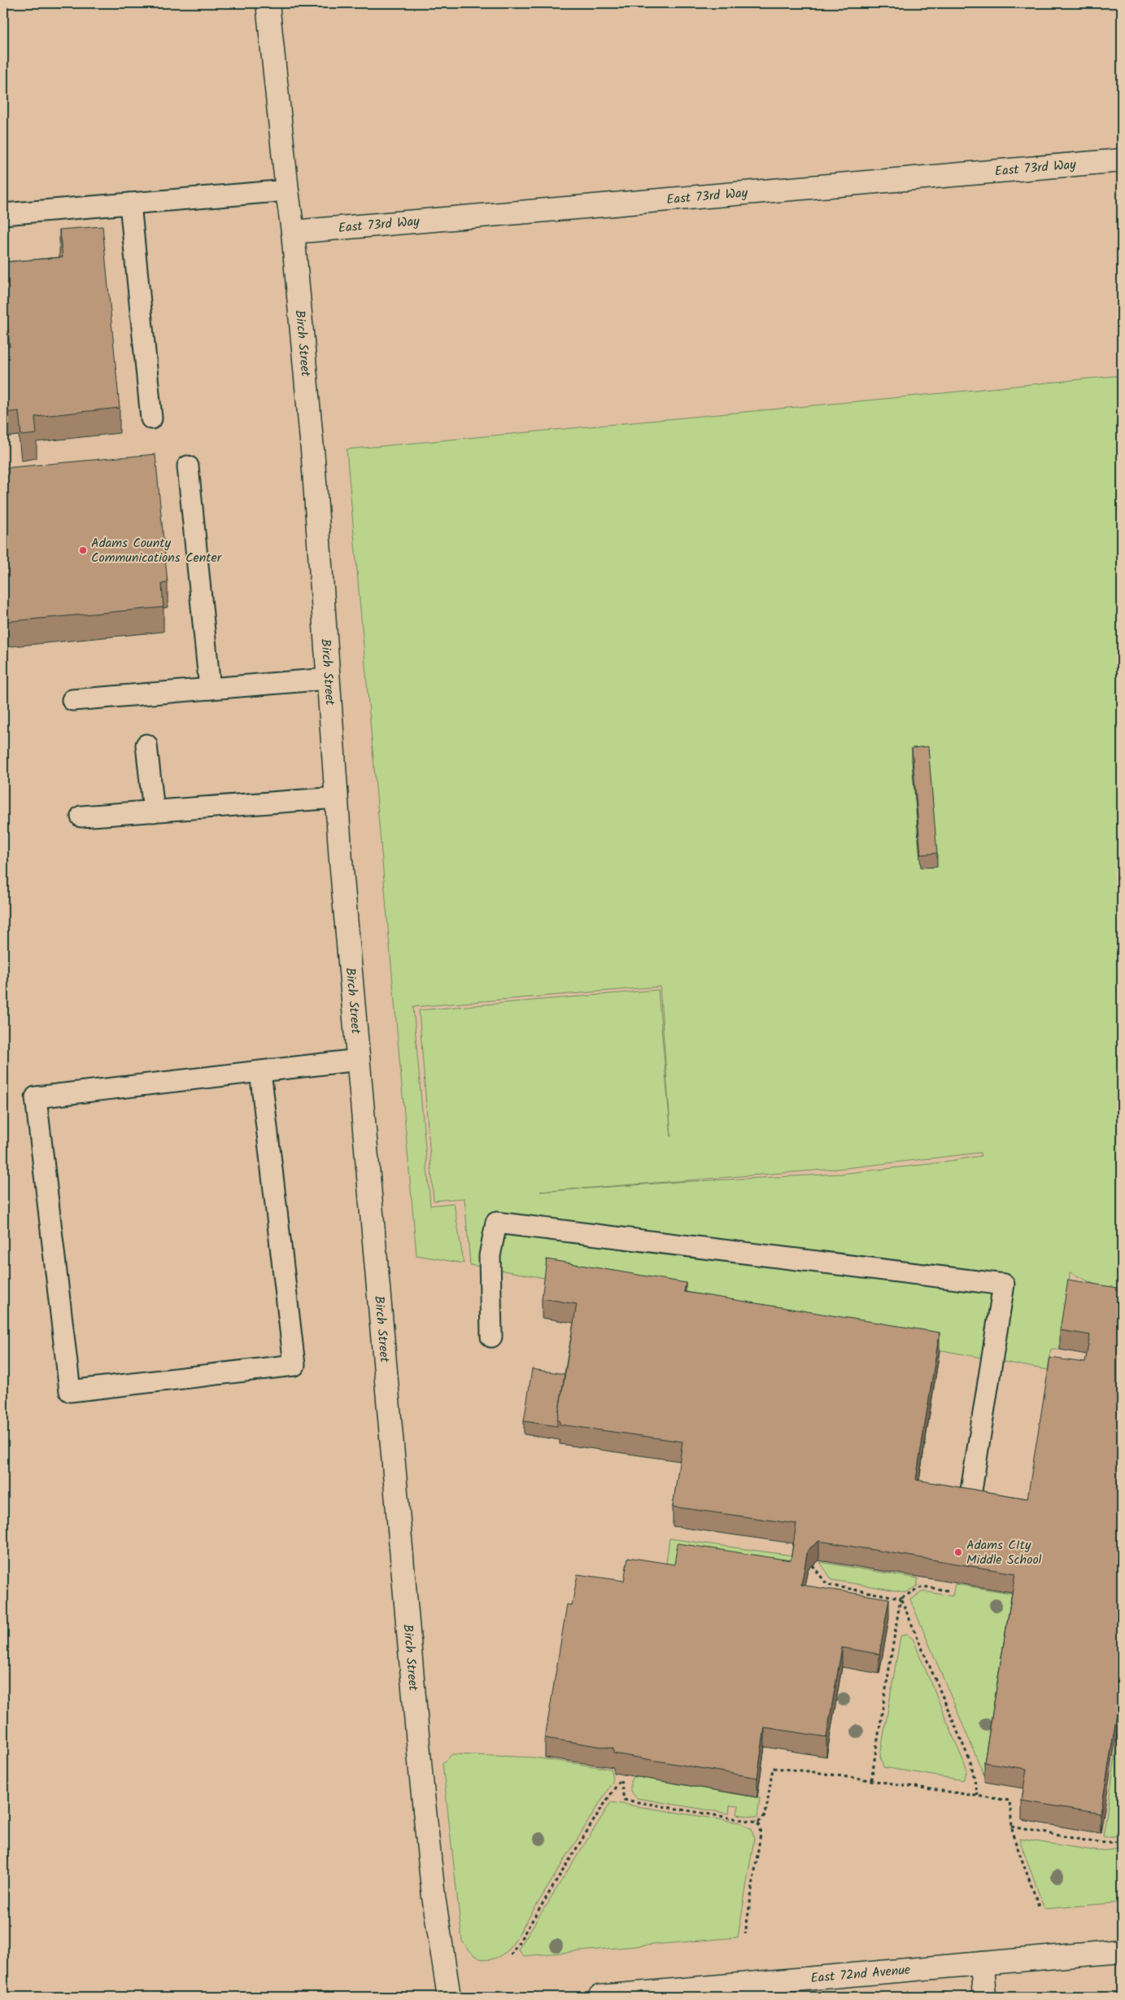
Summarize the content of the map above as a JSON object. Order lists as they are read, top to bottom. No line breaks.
{"streets":{"street":["East 73rd Way","Birch Street","East 72nd Avenue"]},"crossings":[["East 73rd Way","Birch Street"]],"places":["Adams County Communications Center","Adams CIty Middle School"]}
